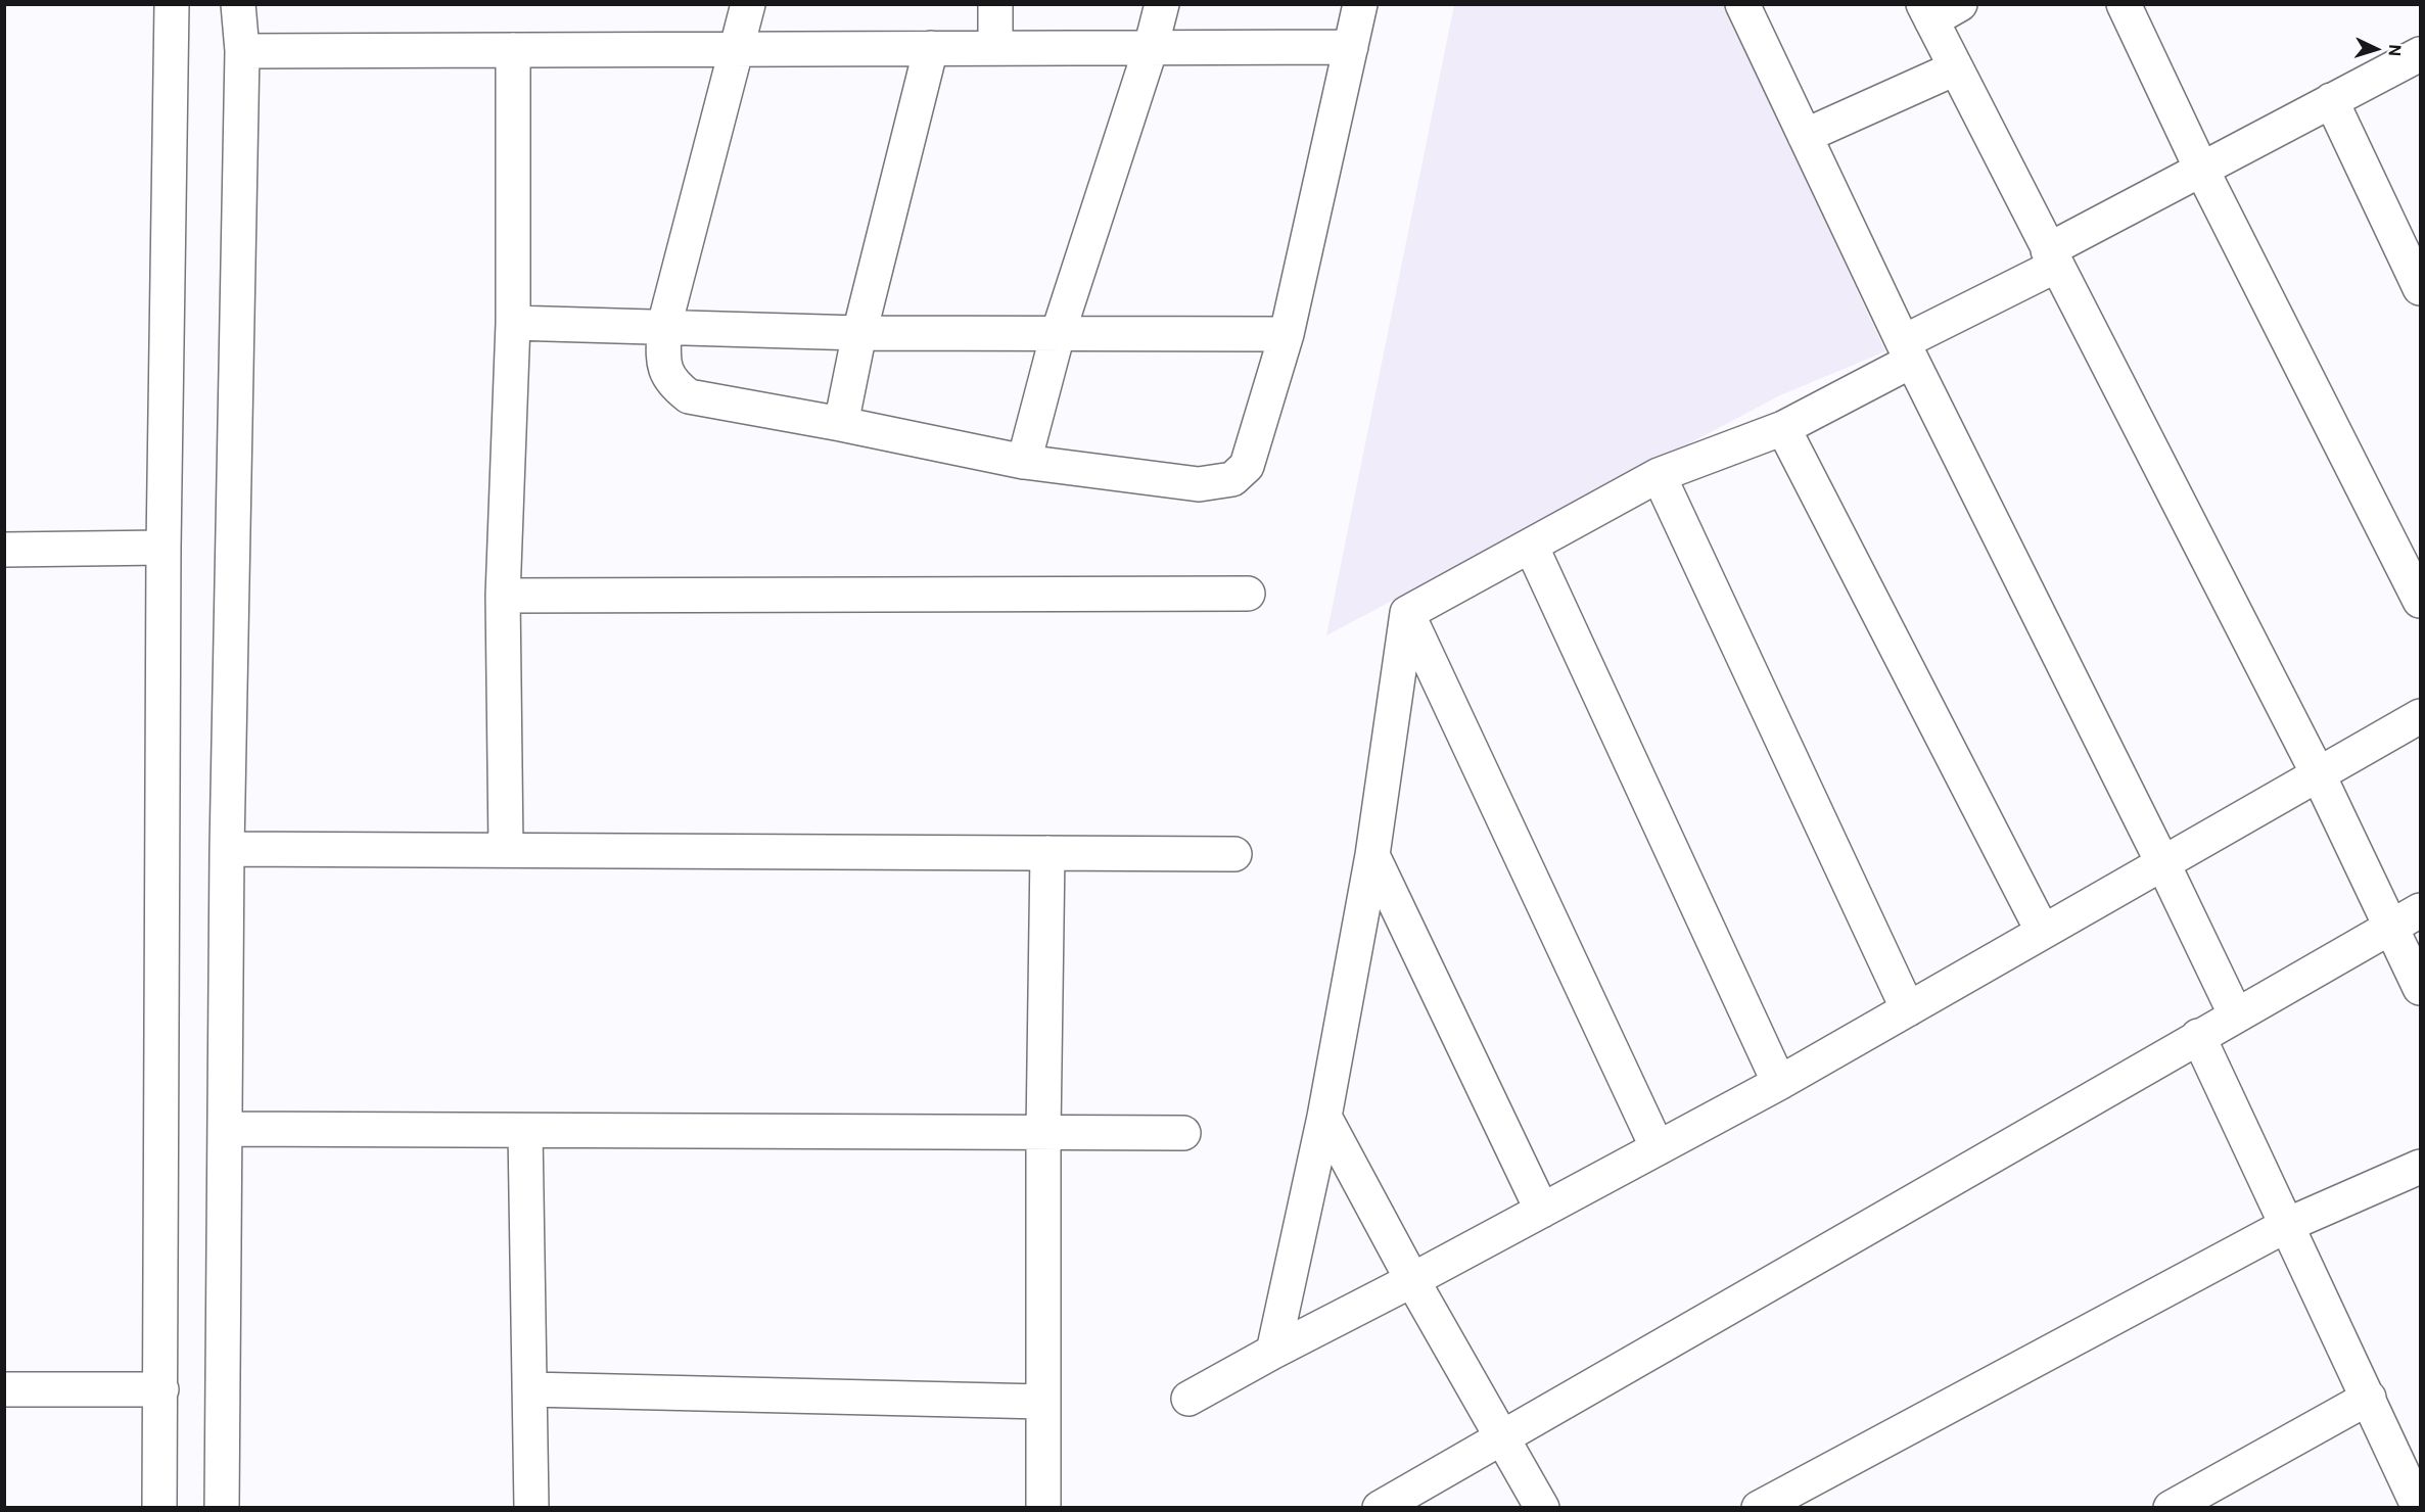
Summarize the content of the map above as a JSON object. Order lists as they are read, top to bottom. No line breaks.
{"north":"right"}
